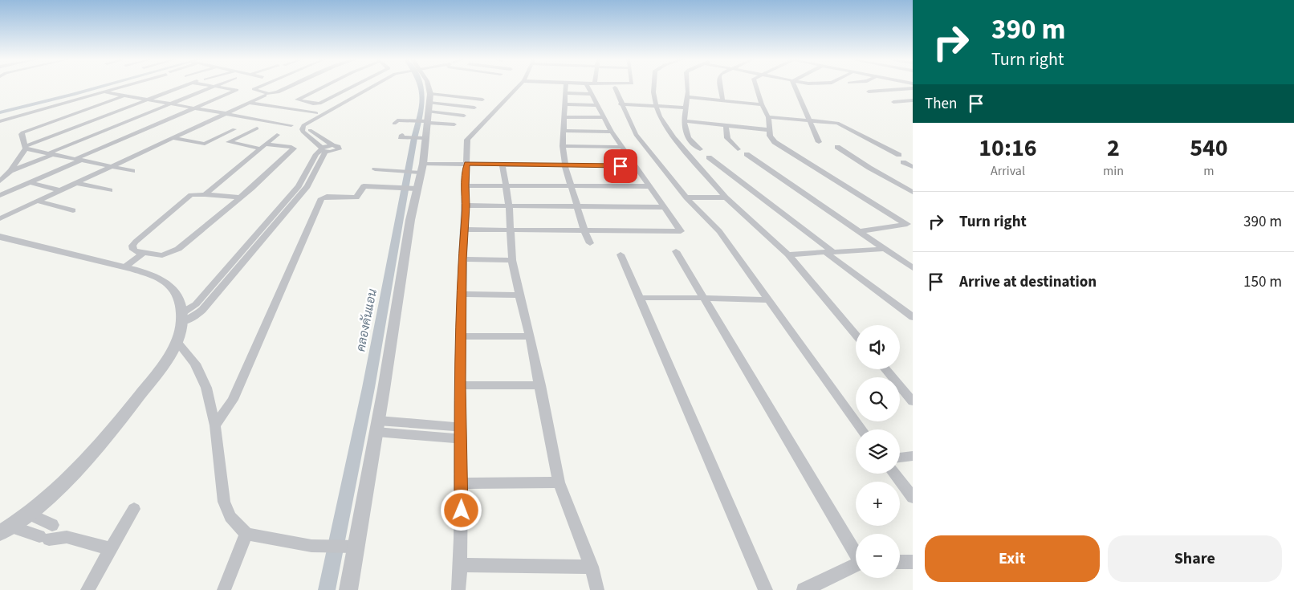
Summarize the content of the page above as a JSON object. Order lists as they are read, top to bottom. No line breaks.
{"water":["คลองคันแอน"],"page":{"turn":["390 m","Turn right"],"then":"Then","eta":["10:16","Arrival","2","min","540","m"],"list":[{"name":"Turn right","value":"390 m"},{"name":"Arrive at destination","value":"150 m"}],"map_buttons":["+","−"],"buttons":["Exit","Share"]}}
